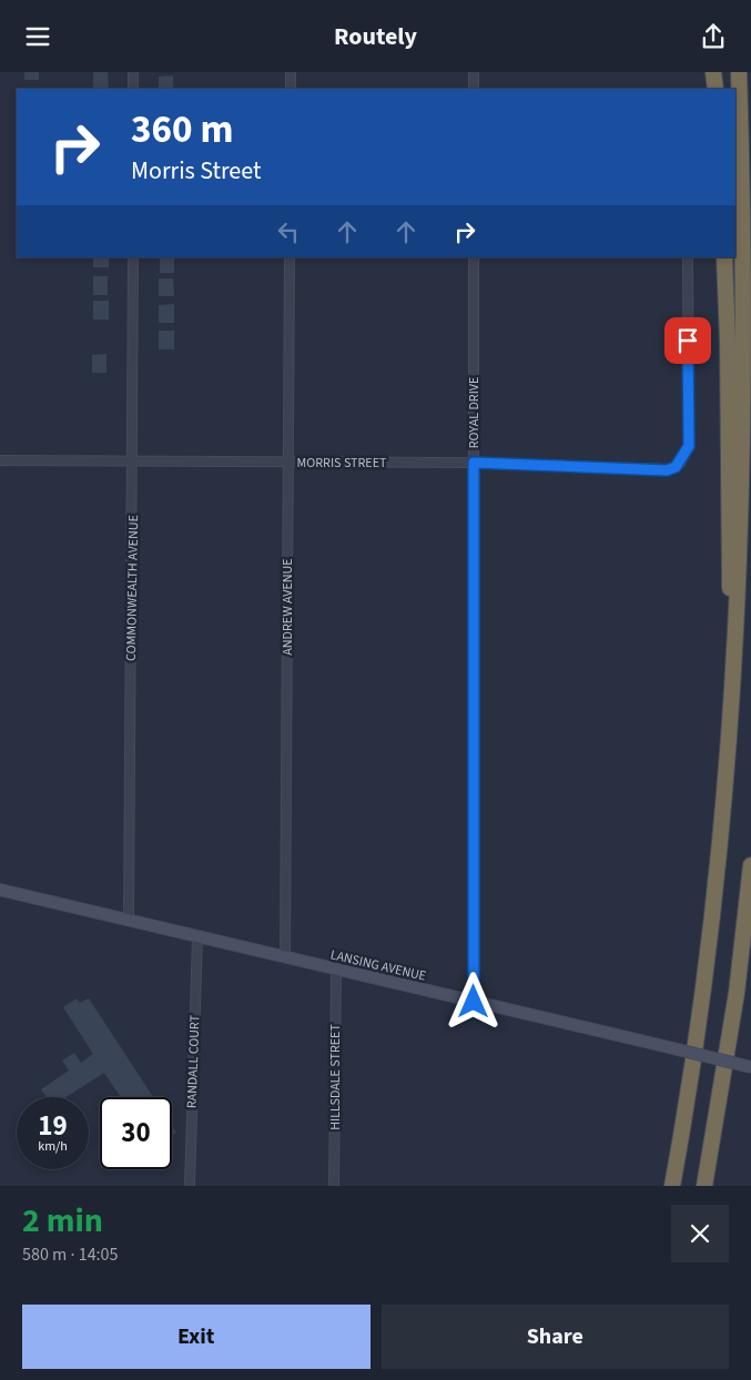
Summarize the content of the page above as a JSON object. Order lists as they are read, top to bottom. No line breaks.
{"streets":{"main road":["LANSING AVENUE"],"street":["ROYAL DRIVE","MORRIS STREET","COMMONWEALTH AVENUE","ANDREW AVENUE","RANDALL COURT","HILLSDALE STREET"]},"crossings":[["ROYAL DRIVE","MORRIS STREET"],["ROYAL DRIVE","LANSING AVENUE"],["MORRIS STREET","COMMONWEALTH AVENUE"],["MORRIS STREET","ANDREW AVENUE"],["COMMONWEALTH AVENUE","LANSING AVENUE"],["ANDREW AVENUE","LANSING AVENUE"],["LANSING AVENUE","RANDALL COURT"],["LANSING AVENUE","HILLSDALE STREET"]],"page":{"header":"Routely","turn":["360 m","Morris Street"],"speed":"19 km/h","limit":"30","heading":["2 min","580 m · 14:05"],"buttons":["Exit","Share"]}}
